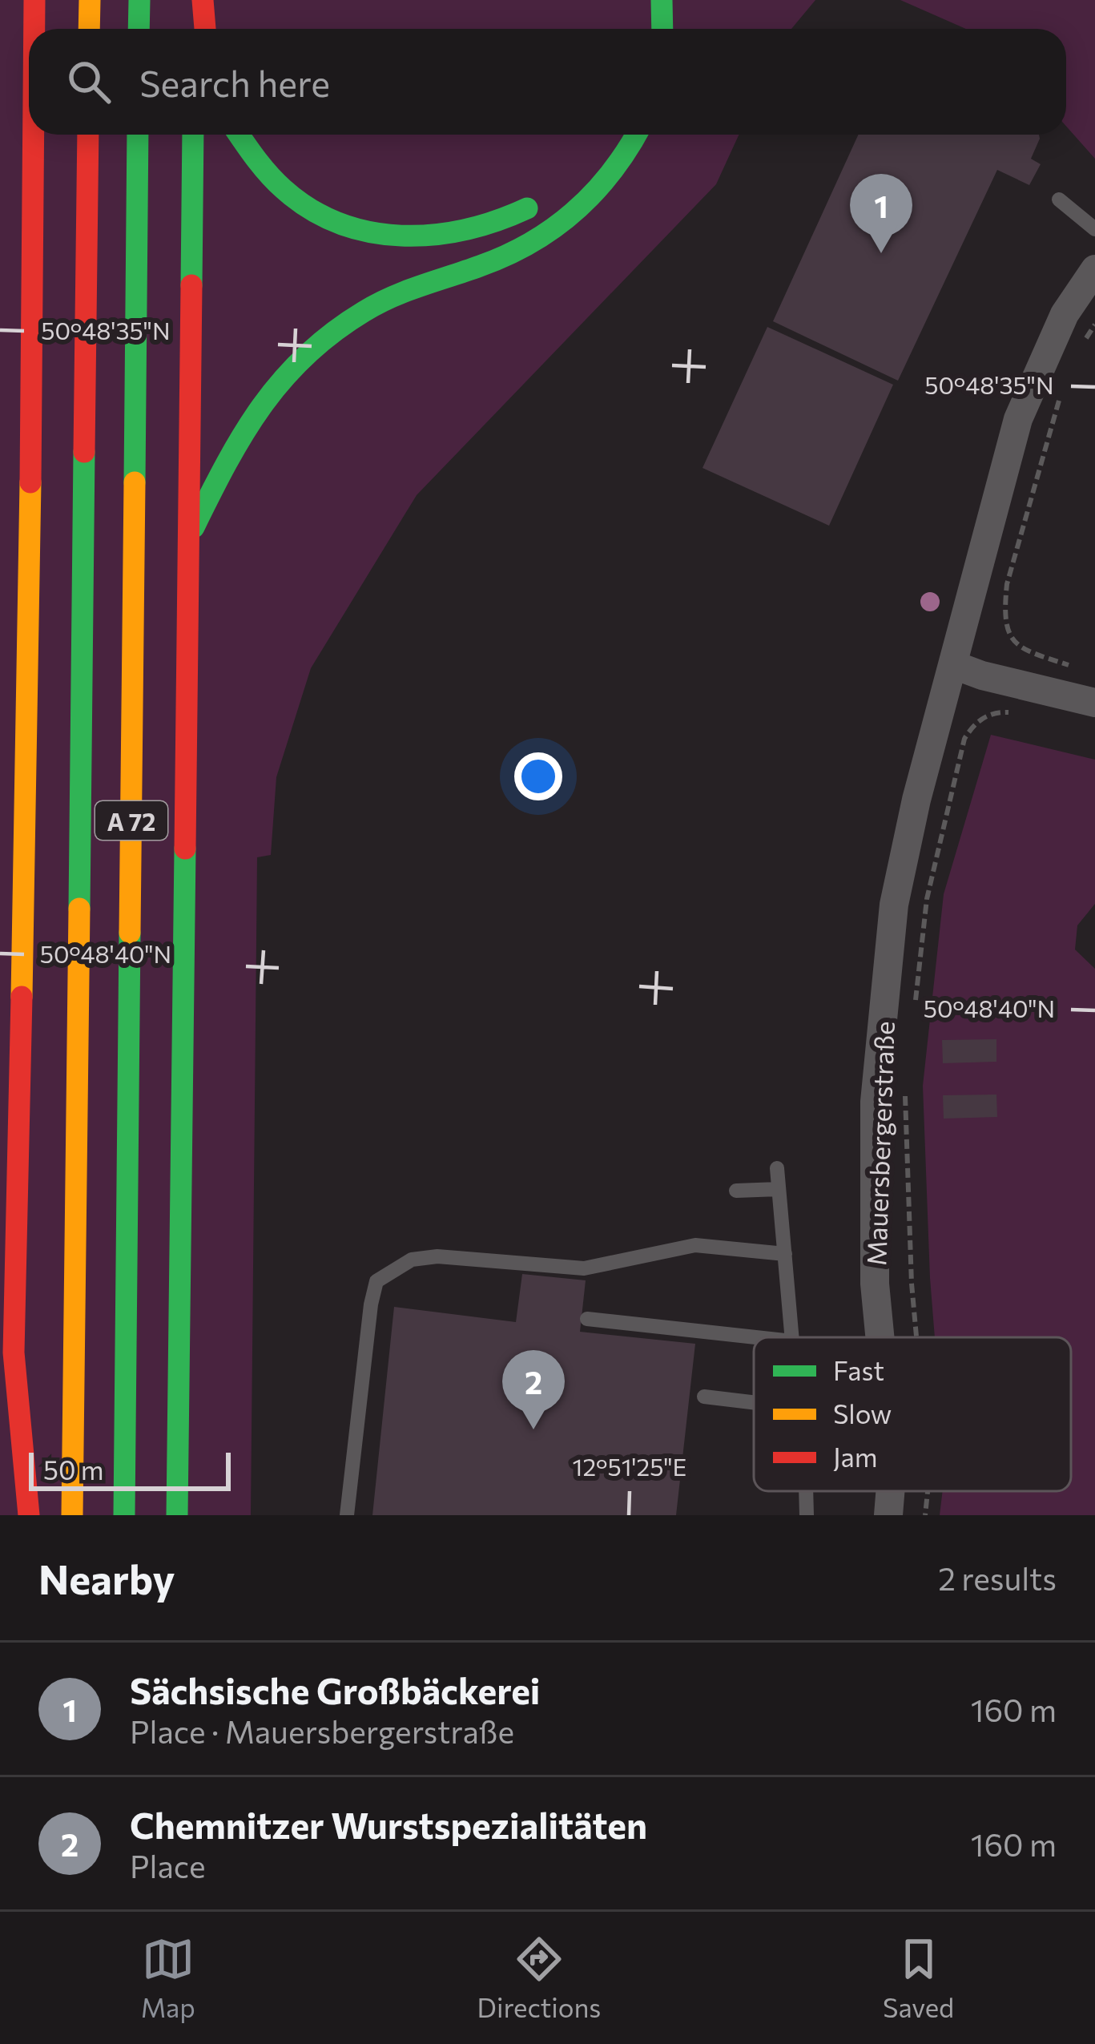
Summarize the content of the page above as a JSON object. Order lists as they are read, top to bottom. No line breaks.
{"streets":{"highway":["A 72"],"street":["Mauersbergerstraße"]},"legend":["Fast","Slow","Jam"],"scale_bar":"50 m","page":{"search":"Search here","pins":["1","2"],"scale":"50 m","heading":["Nearby","2 results"],"list":[{"mark":"1","name":"Sächsische Großbäckerei","note":"Place · Mauersbergerstraße","value":"160 m"},{"mark":"2","name":"Chemnitzer Wurstspezialitäten","note":"Place","value":"160 m"}],"nav":["Map","Directions","Saved"]},"coordinates":["50°48'35\"N","50°48'40\"N","12°51'25\"E"]}
